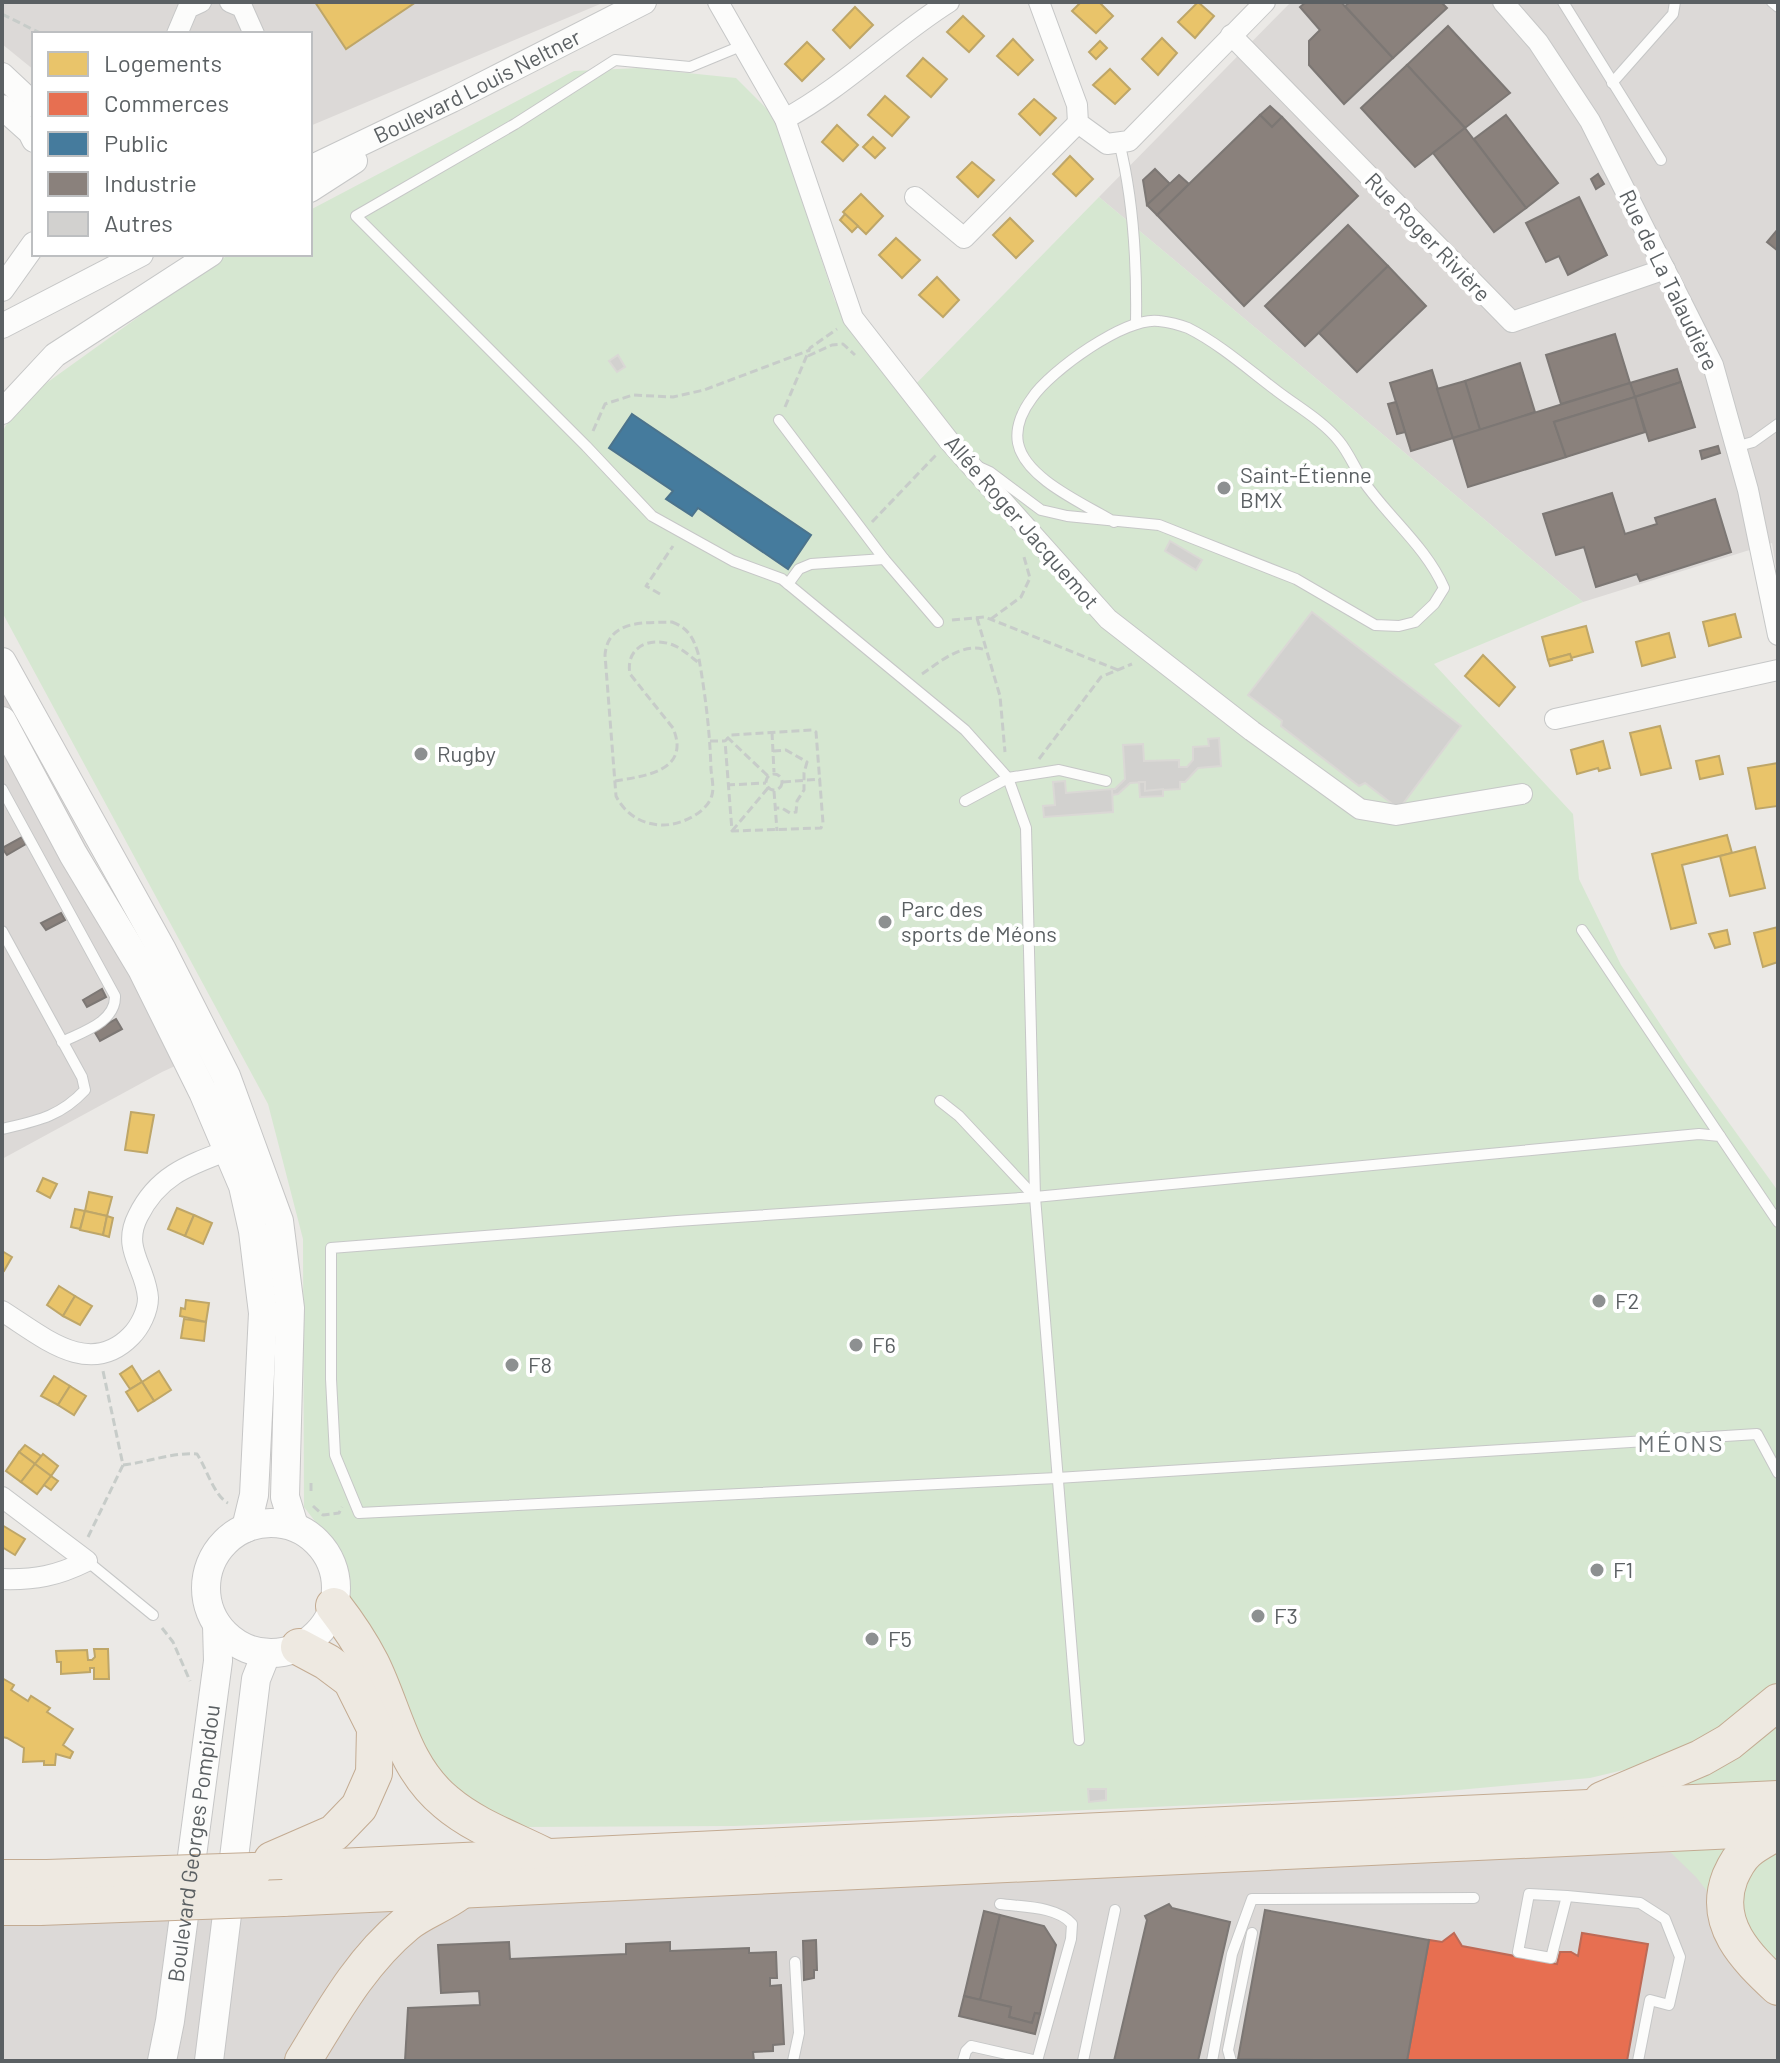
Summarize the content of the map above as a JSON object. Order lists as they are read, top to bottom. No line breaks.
{"streets":{"main road":["Boulevard Georges Pompidou"],"street":["Boulevard Louis Neltner","Rue Roger Rivière","Rue de La Talaudière","Allée Roger Jacquemot"]},"crossings":[["Rue Roger Rivière","Rue de La Talaudière"]],"districts":["MÉONS"],"places":["Saint-Étienne BMX","Rugby","Parc des sports de Méons","F2","F6","F8","F1","F3","F5"],"legend":["Logements","Commerces","Public","Industrie","Autres"]}
